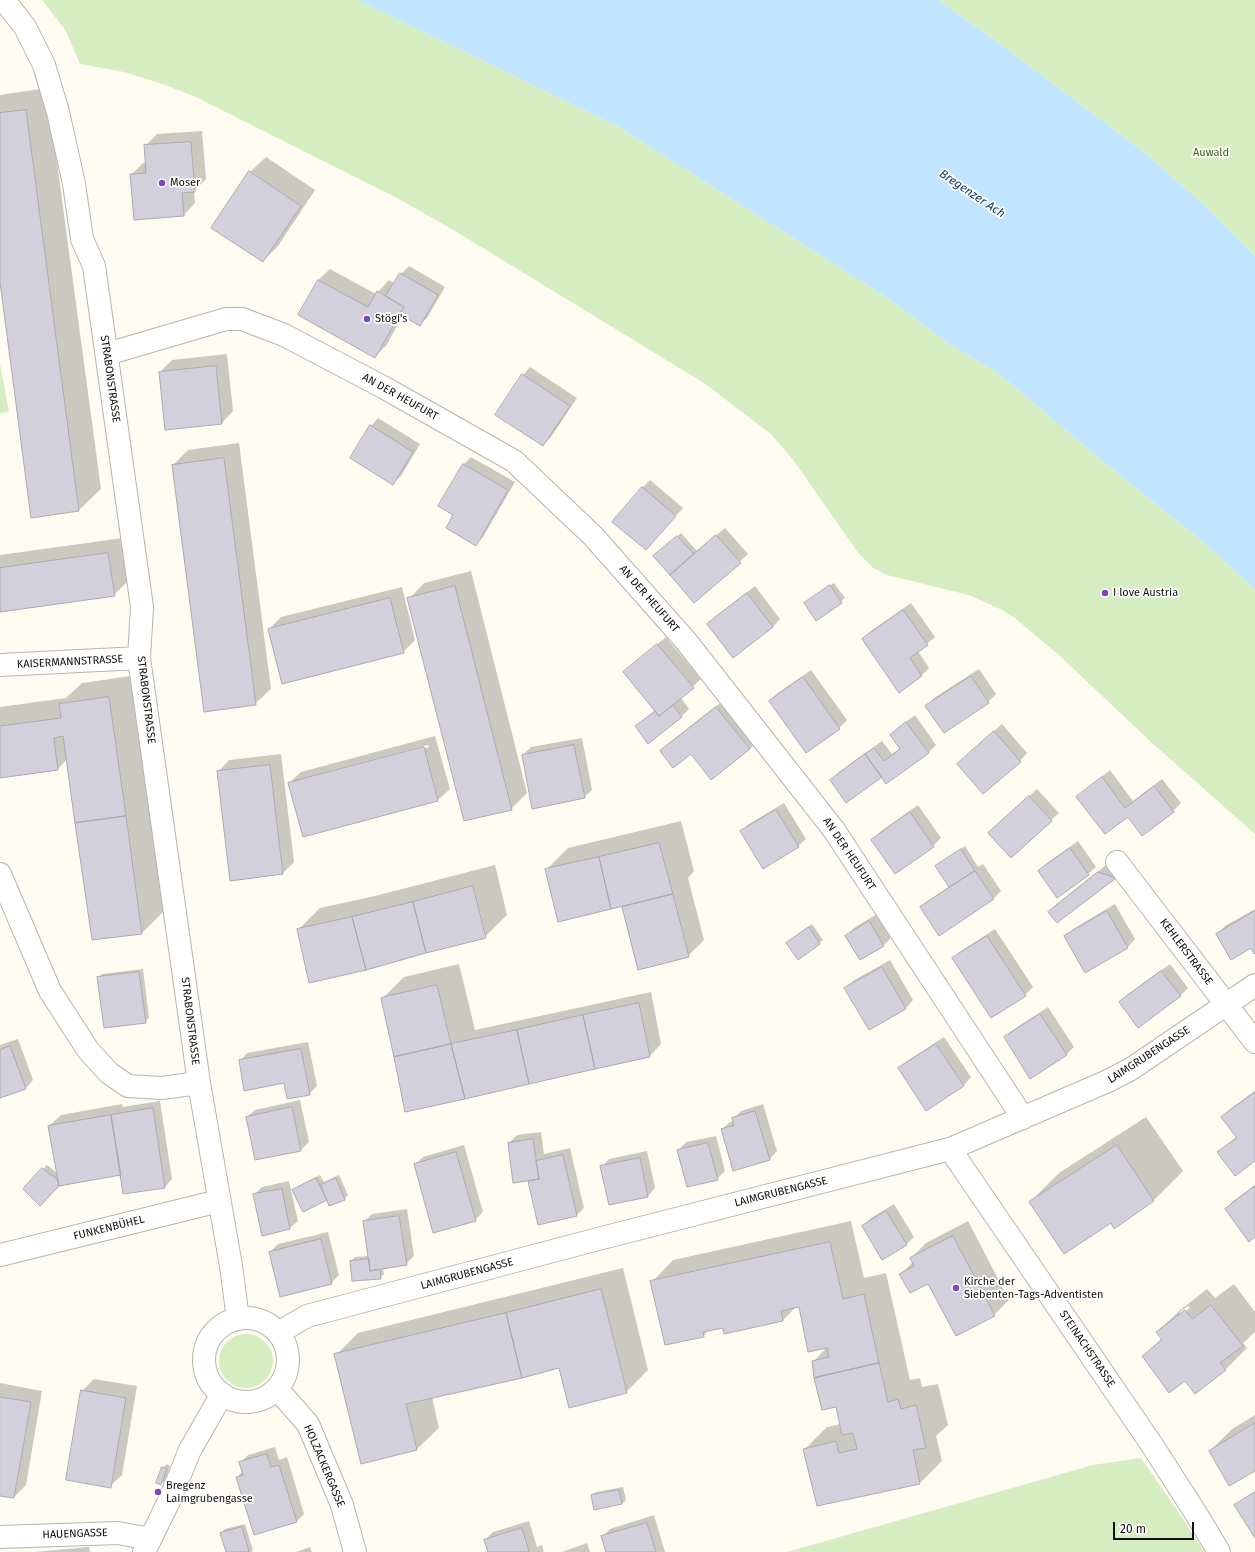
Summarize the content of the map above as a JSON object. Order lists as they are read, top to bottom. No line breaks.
{"streets":{"street":["STRABONSTRASSE","AN DER HEUFURT","KAISERMANNSTRASSE","KEHLERSTRASSE","LAIMGRUBENGASSE","FUNKENBÜHEL","STEINACHSTRASSE","HOLZACKERGASSE","HAUENGASSE"]},"crossings":[["STRABONSTRASSE","AN DER HEUFURT"],["STRABONSTRASSE","KAISERMANNSTRASSE"],["STRABONSTRASSE","LAIMGRUBENGASSE"],["STRABONSTRASSE","FUNKENBÜHEL"],["STRABONSTRASSE","HOLZACKERGASSE"],["AN DER HEUFURT","LAIMGRUBENGASSE"],["KEHLERSTRASSE","LAIMGRUBENGASSE"],["LAIMGRUBENGASSE","STEINACHSTRASSE"],["LAIMGRUBENGASSE","HOLZACKERGASSE"]],"water":["Bregenzer Ach"],"parks":["Auwald"],"places":["Moser","Stögi's","I love Austria","Kirche der Siebenten-Tags-Adventisten","Bregenz Laimgrubengasse"],"scale_bar":"20 m"}
